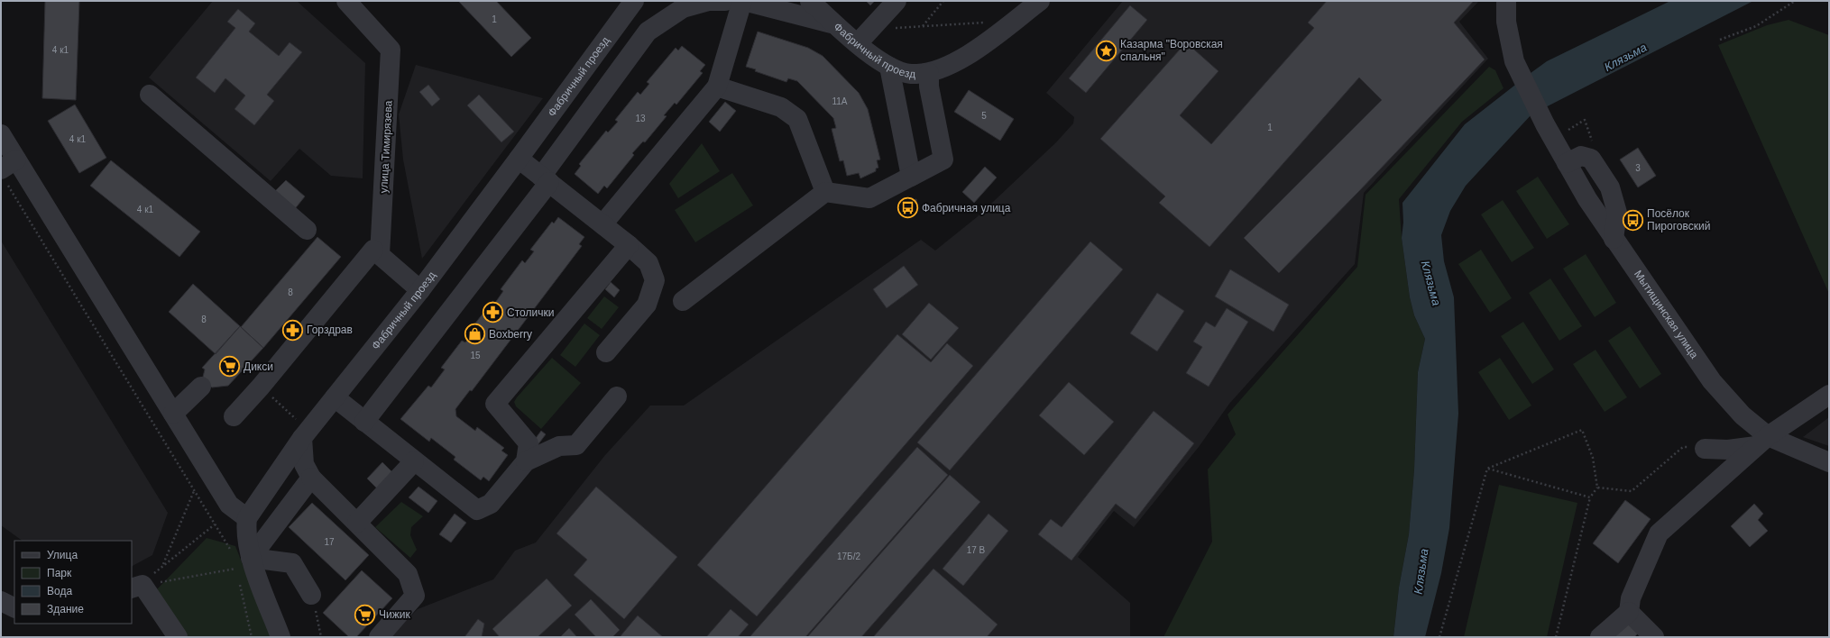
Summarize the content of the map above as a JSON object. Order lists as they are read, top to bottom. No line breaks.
{"streets":{"street":["Фабричный проезд","улица Тимирязева","Мытищинская улица"]},"crossings":[["Фабричный проезд","улица Тимирязева"]],"water":["Клязьма"],"places":{"place":["Казарма \"Воровская спальня\""],"bus stop":["Фабричная улица","Посёлок Пироговский"],"pharmacy":["Столички","Горздрав"],"shop":["Boxberry"],"supermarket":["Дикси","Чижик"]},"house_numbers":["1","4 к1","11А","5","13","1","4 к1","3","4 к1","8","8","15","17","17 В","17Б/2"],"legend":["Улица","Парк","Вода","Здание"]}
